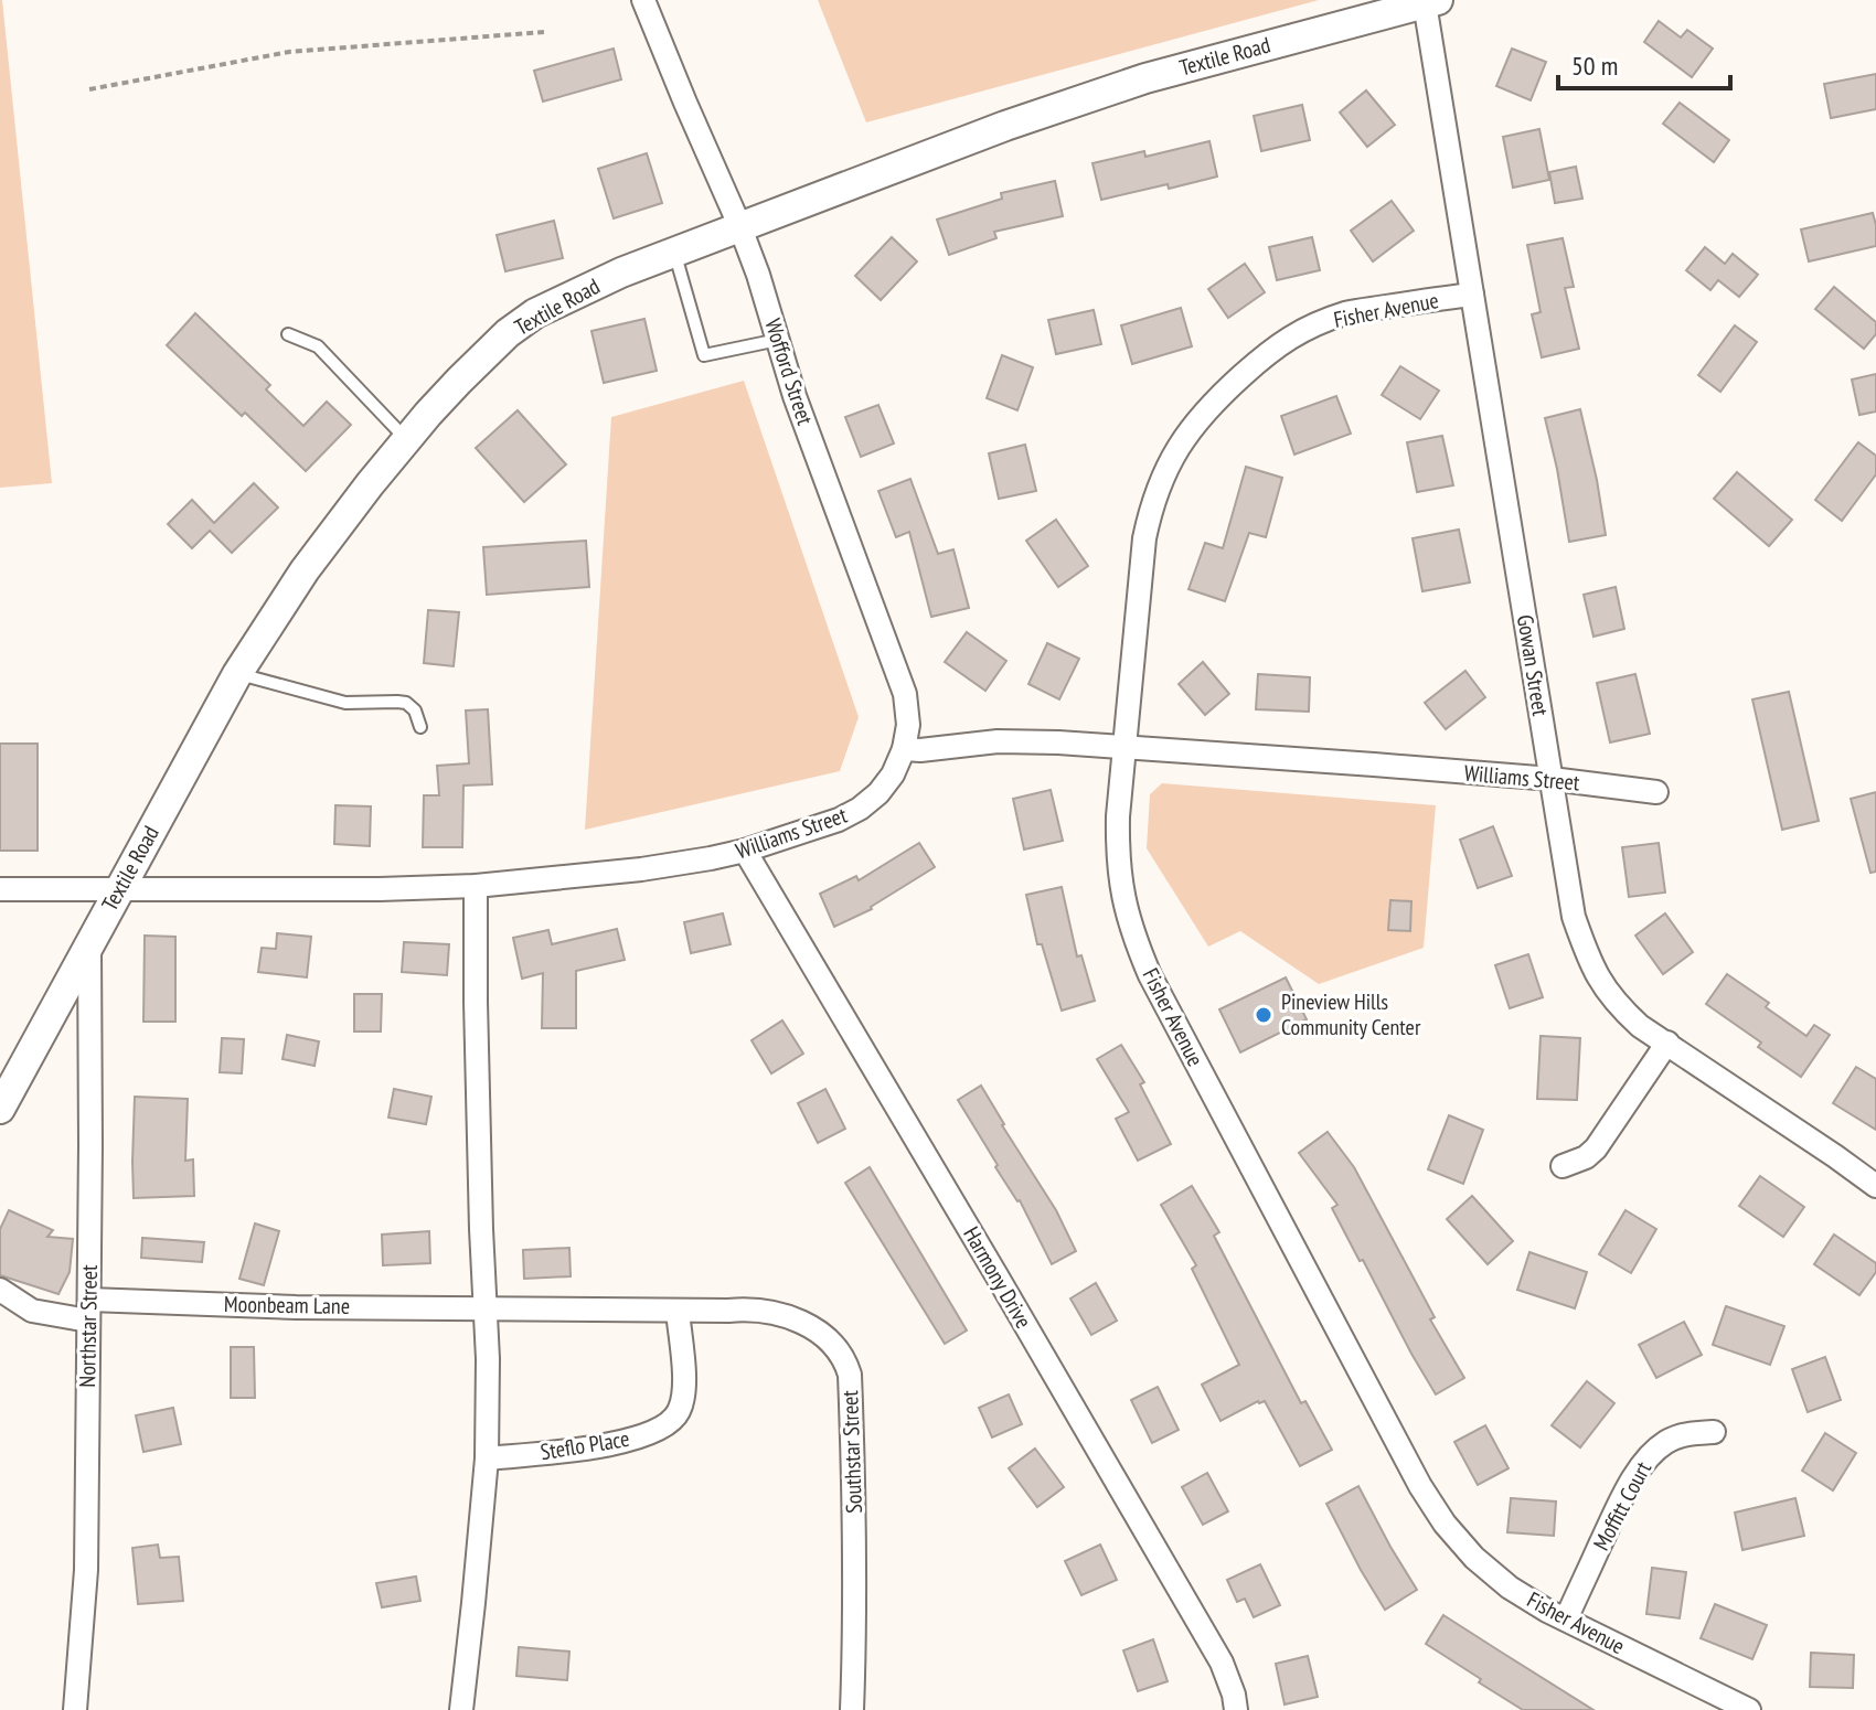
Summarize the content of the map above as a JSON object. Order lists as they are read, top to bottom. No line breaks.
{"streets":{"street":["Textile Road","Fisher Avenue","Wofford Street","Gowan Street","Williams Street","Harmony Drive","Moonbeam Lane","Northstar Street","Steflo Place","Southstar Street","Moffitt Court"]},"crossings":[["Textile Road","Wofford Street"],["Textile Road","Gowan Street"],["Textile Road","Williams Street"],["Textile Road","Northstar Street"],["Fisher Avenue","Gowan Street"],["Fisher Avenue","Williams Street"],["Fisher Avenue","Moffitt Court"],["Wofford Street","Williams Street"],["Gowan Street","Williams Street"],["Williams Street","Harmony Drive"],["Moonbeam Lane","Northstar Street"],["Moonbeam Lane","Southstar Street"],["Steflo Place","Southstar Street"]],"places":["Pineview Hills Community Center"],"scale_bar":"50 m"}
